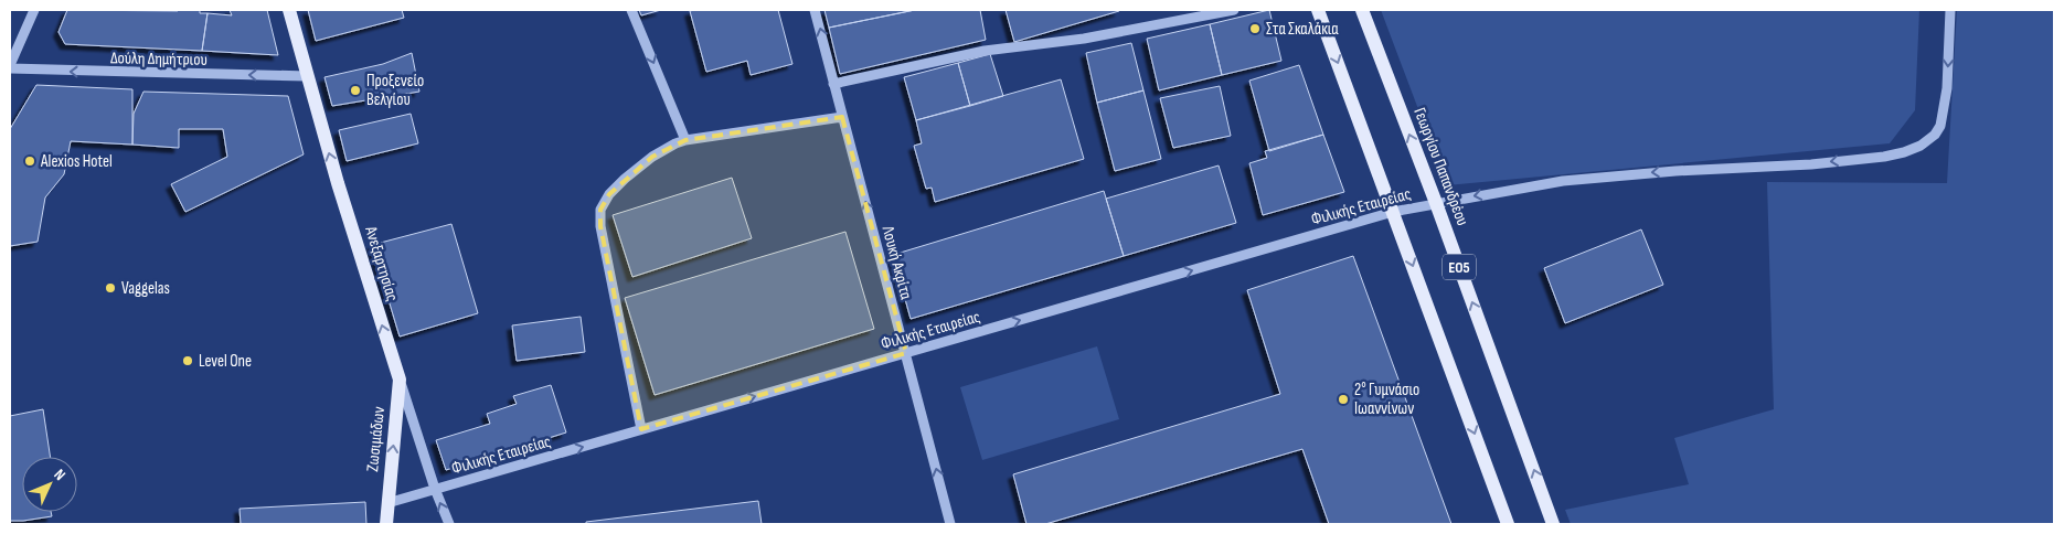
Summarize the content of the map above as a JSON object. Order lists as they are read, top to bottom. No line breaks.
{"streets":{"main road":["Γεωργίου Παπανδρέου","Ανεξαρτησίας","ΕΟ5","Ζωσιμάδων"],"street":["Δούλη Δημήτριου","Φιλικής Εταιρείας","Λουκή Ακρίτα"]},"crossings":[["Δούλη Δημήτριου","Ανεξαρτησίας"],["Γεωργίου Παπανδρέου","Φιλικής Εταιρείας"],["Φιλικής Εταιρείας","Λουκή Ακρίτα"],["Φιλικής Εταιρείας","Ανεξαρτησίας"],["Φιλικής Εταιρείας","ΕΟ5"],["Ανεξαρτησίας","Ζωσιμάδων"]],"one_way":["Δούλη Δημήτριου","Λουκή Ακρίτα","Ανεξαρτησίας","Ζωσιμάδων"],"places":["Στα Σκαλάκια","Προξενείο Βελγίου","Alexios Hotel","Vaggelas","Level One","2° Γυμνάσιο Ιωαννίνων"],"north":"top right"}
